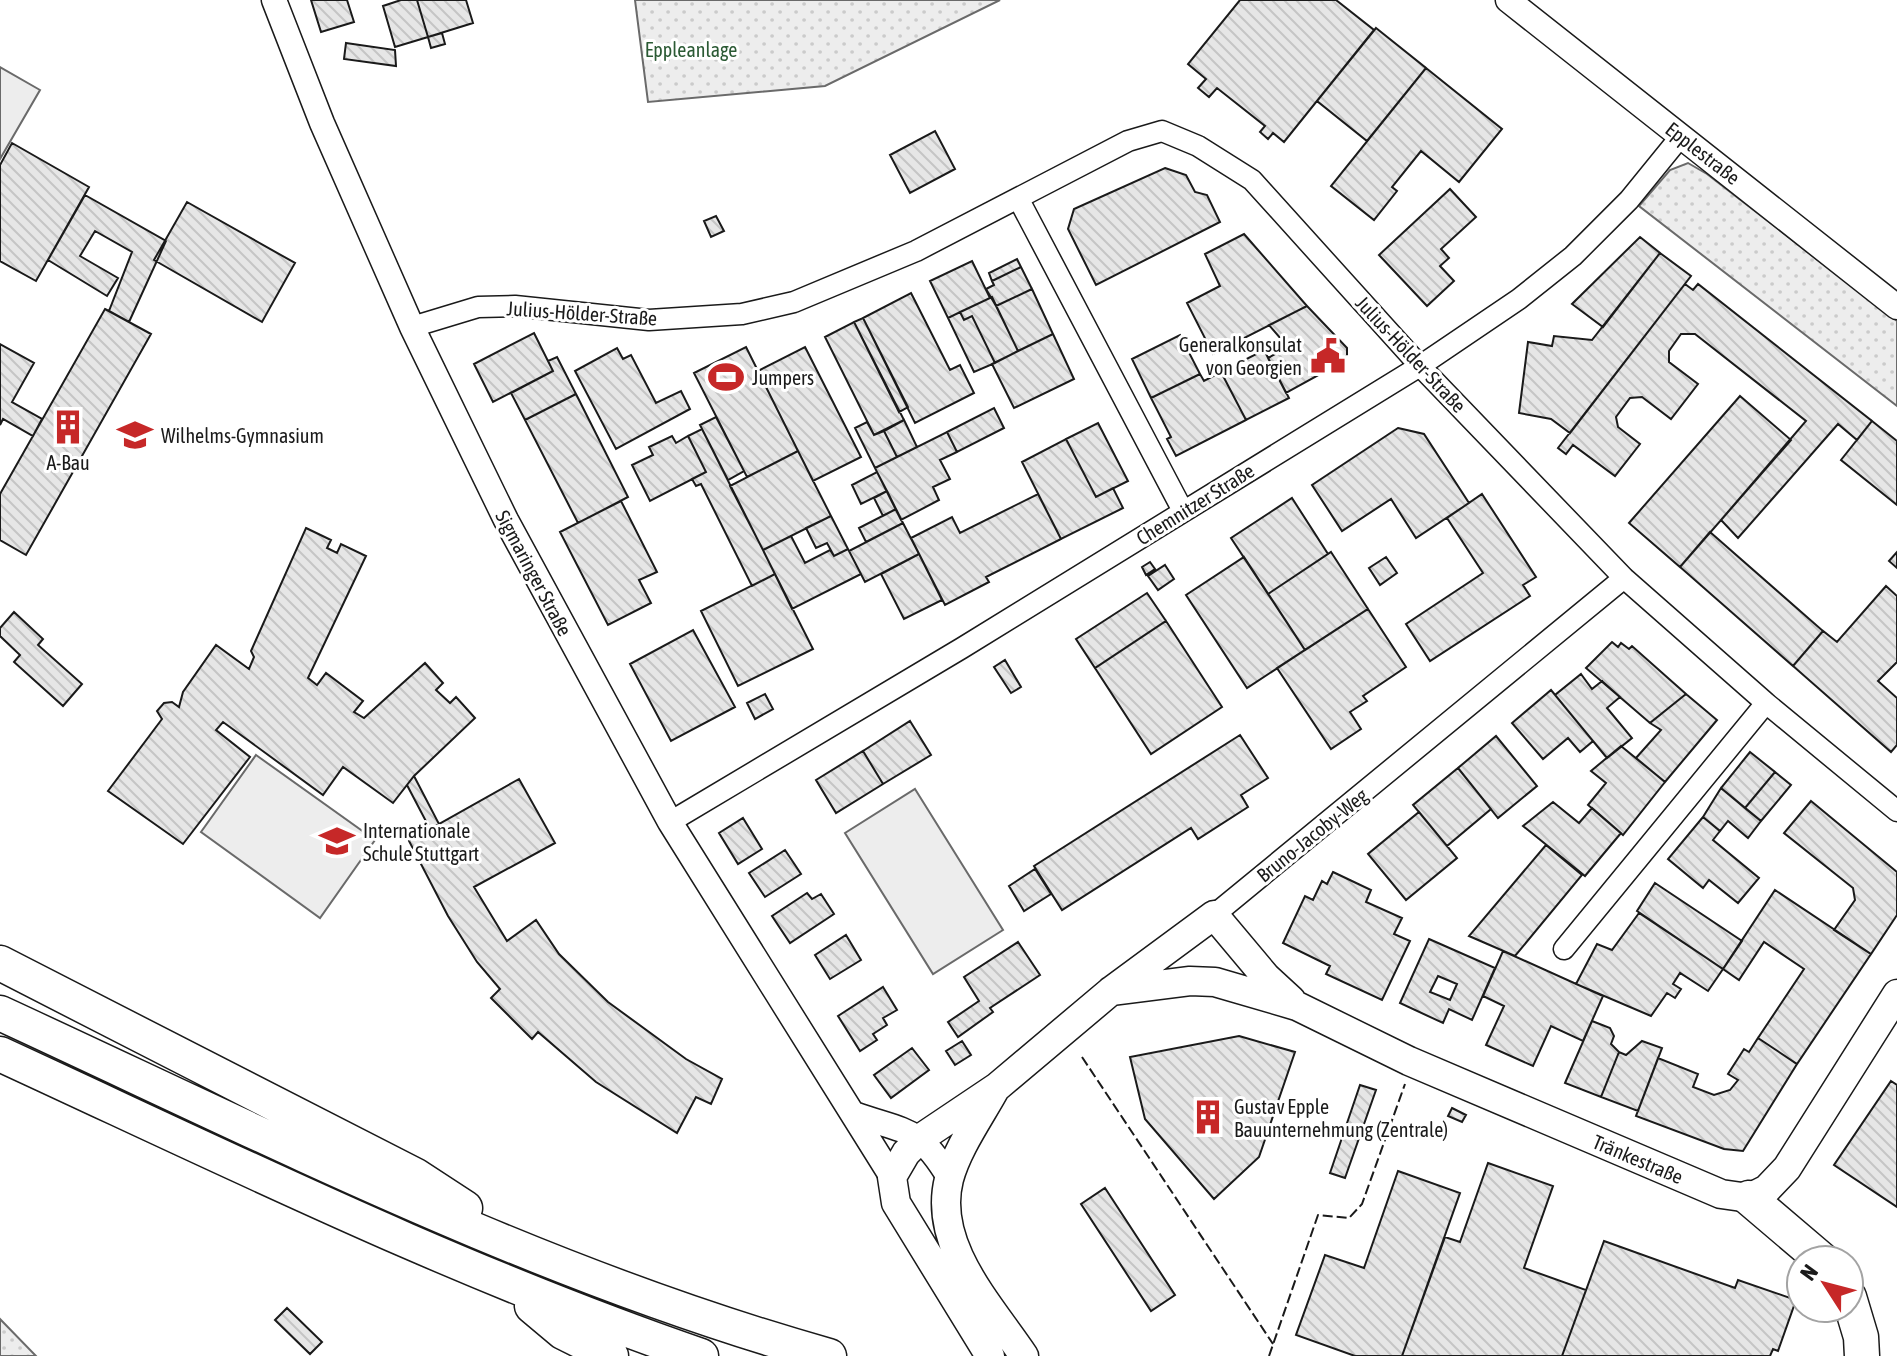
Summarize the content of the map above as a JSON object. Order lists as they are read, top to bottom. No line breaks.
{"streets":{"main road":["Sigmaringer Straße","Bruno-Jacoby-Weg","Tränkestraße"],"street":["Epplestraße","Julius-Hölder-Straße","Chemnitzer Straße"]},"crossings":[["Epplestraße","Chemnitzer Straße"],["Julius-Hölder-Straße","Chemnitzer Straße"],["Julius-Hölder-Straße","Sigmaringer Straße"],["Julius-Hölder-Straße","Bruno-Jacoby-Weg"],["Chemnitzer Straße","Sigmaringer Straße"],["Sigmaringer Straße","Bruno-Jacoby-Weg"],["Bruno-Jacoby-Weg","Tränkestraße"]],"parks":["Eppleanlage"],"places":{"public building":["Generalkonsulat von Georgien"],"sports":["Jumpers"],"building":["A-Bau","Gustav Epple Bauunternehmung (Zentrale)"],"school or university":["Wilhelms-Gymnasium","Internationale Schule Stuttgart"]},"north":"top left"}
